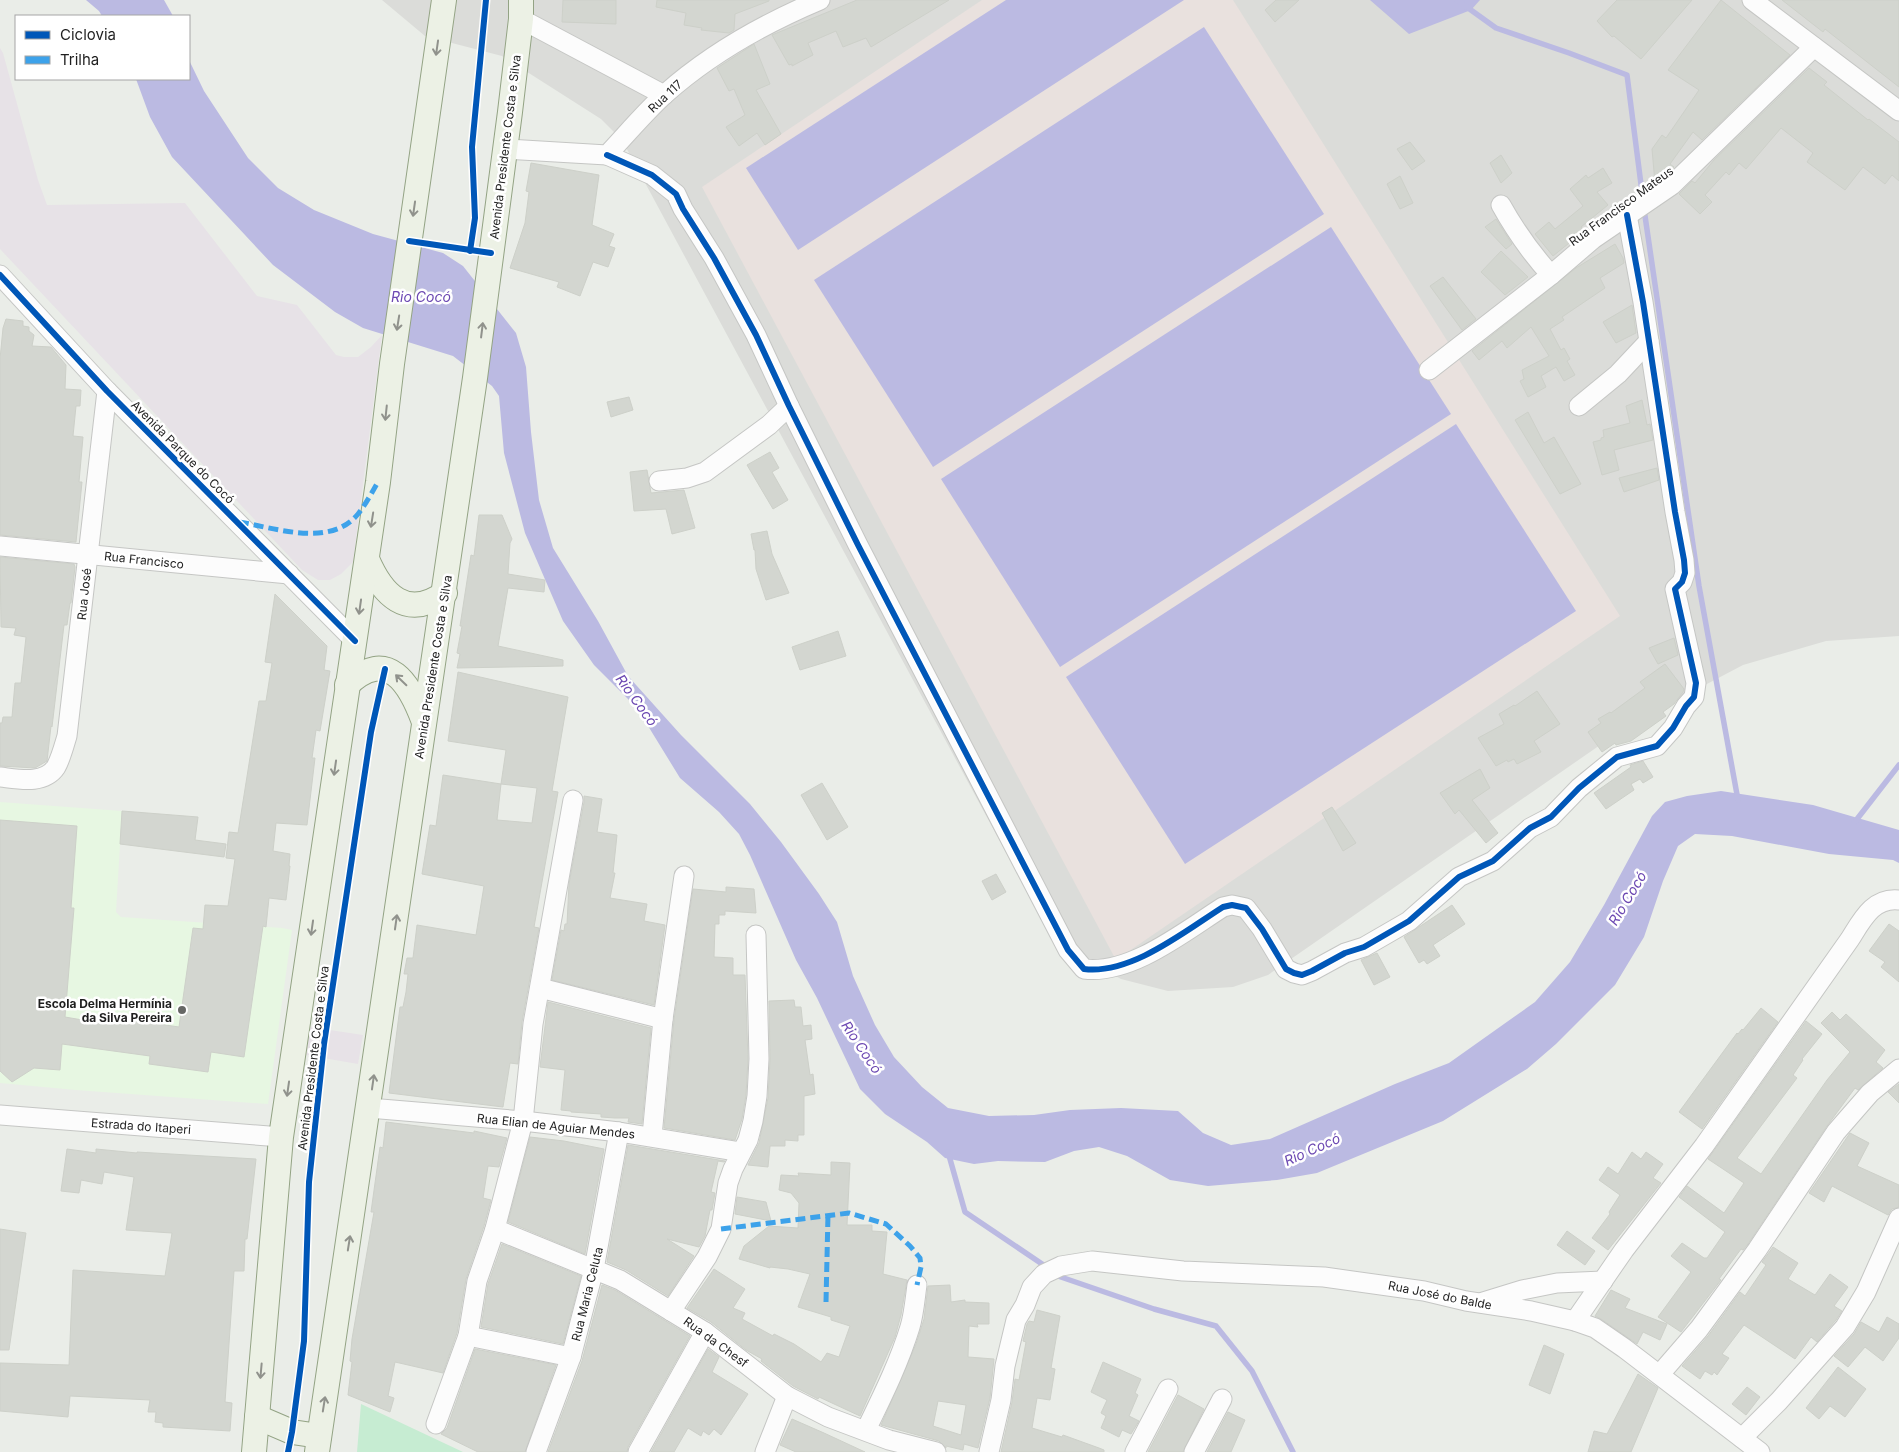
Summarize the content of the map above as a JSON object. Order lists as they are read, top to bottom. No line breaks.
{"streets":{"main road":["Avenida Presidente Costa e Silva"],"street":["Rua 117","Rua Francisco Mateus","Avenida Parque do Cocó","Rua Francisco","Rua José","Estrada do Itaperi","Rua Elian de Aguiar Mendes","Rua Maria Celuta","Rua José do Balde","Rua da Chesf"]},"crossings":[["Avenida Presidente Costa e Silva","Avenida Parque do Cocó"],["Avenida Presidente Costa e Silva","Estrada do Itaperi"],["Avenida Presidente Costa e Silva","Rua Elian de Aguiar Mendes"],["Avenida Parque do Cocó","Rua Francisco"],["Avenida Parque do Cocó","Rua José"],["Rua Francisco","Rua José"],["Rua Elian de Aguiar Mendes","Rua Maria Celuta"],["Rua Maria Celuta","Rua da Chesf"]],"water":["Rio Cocó"],"places":["Escola Delma Hermínia da Silva Pereira"],"legend":["Ciclovia","Trilha"]}
